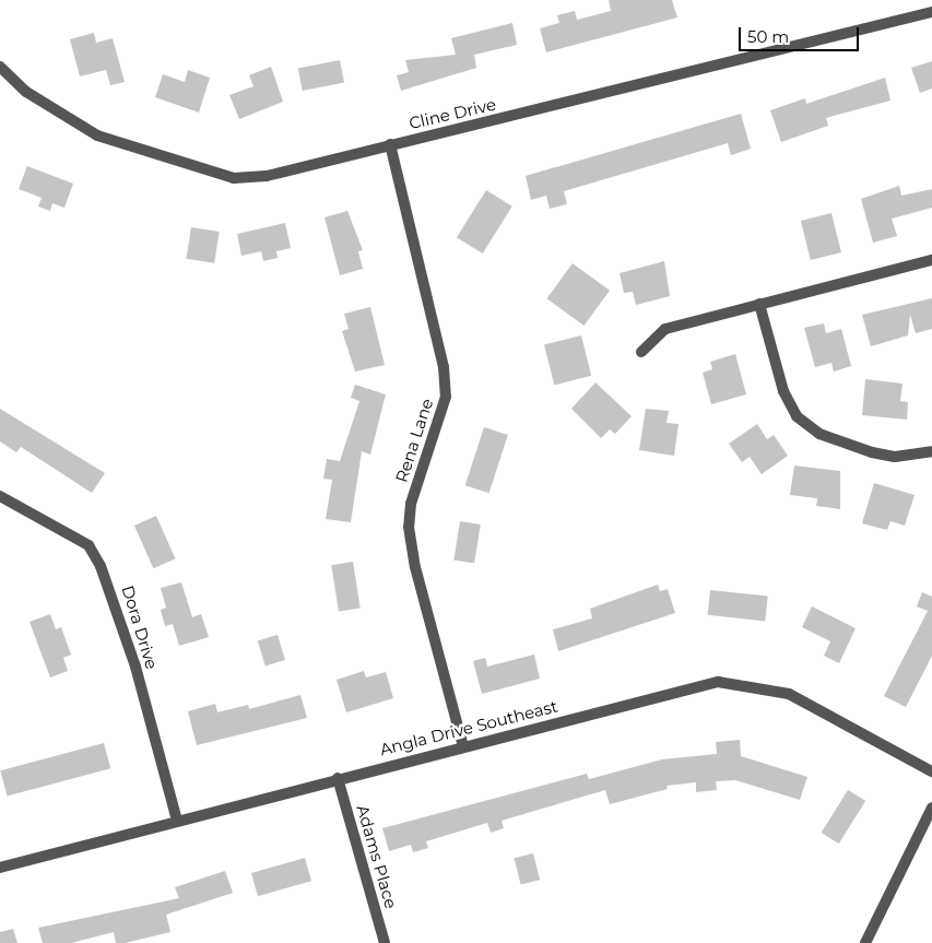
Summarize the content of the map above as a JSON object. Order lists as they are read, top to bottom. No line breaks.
{"streets":{"street":["Cline Drive","Rena Lane","Dora Drive","Angla Drive Southeast","Adams Place"]},"crossings":[["Cline Drive","Rena Lane"],["Rena Lane","Angla Drive Southeast"],["Dora Drive","Angla Drive Southeast"],["Angla Drive Southeast","Adams Place"]],"scale_bar":"50 m"}
